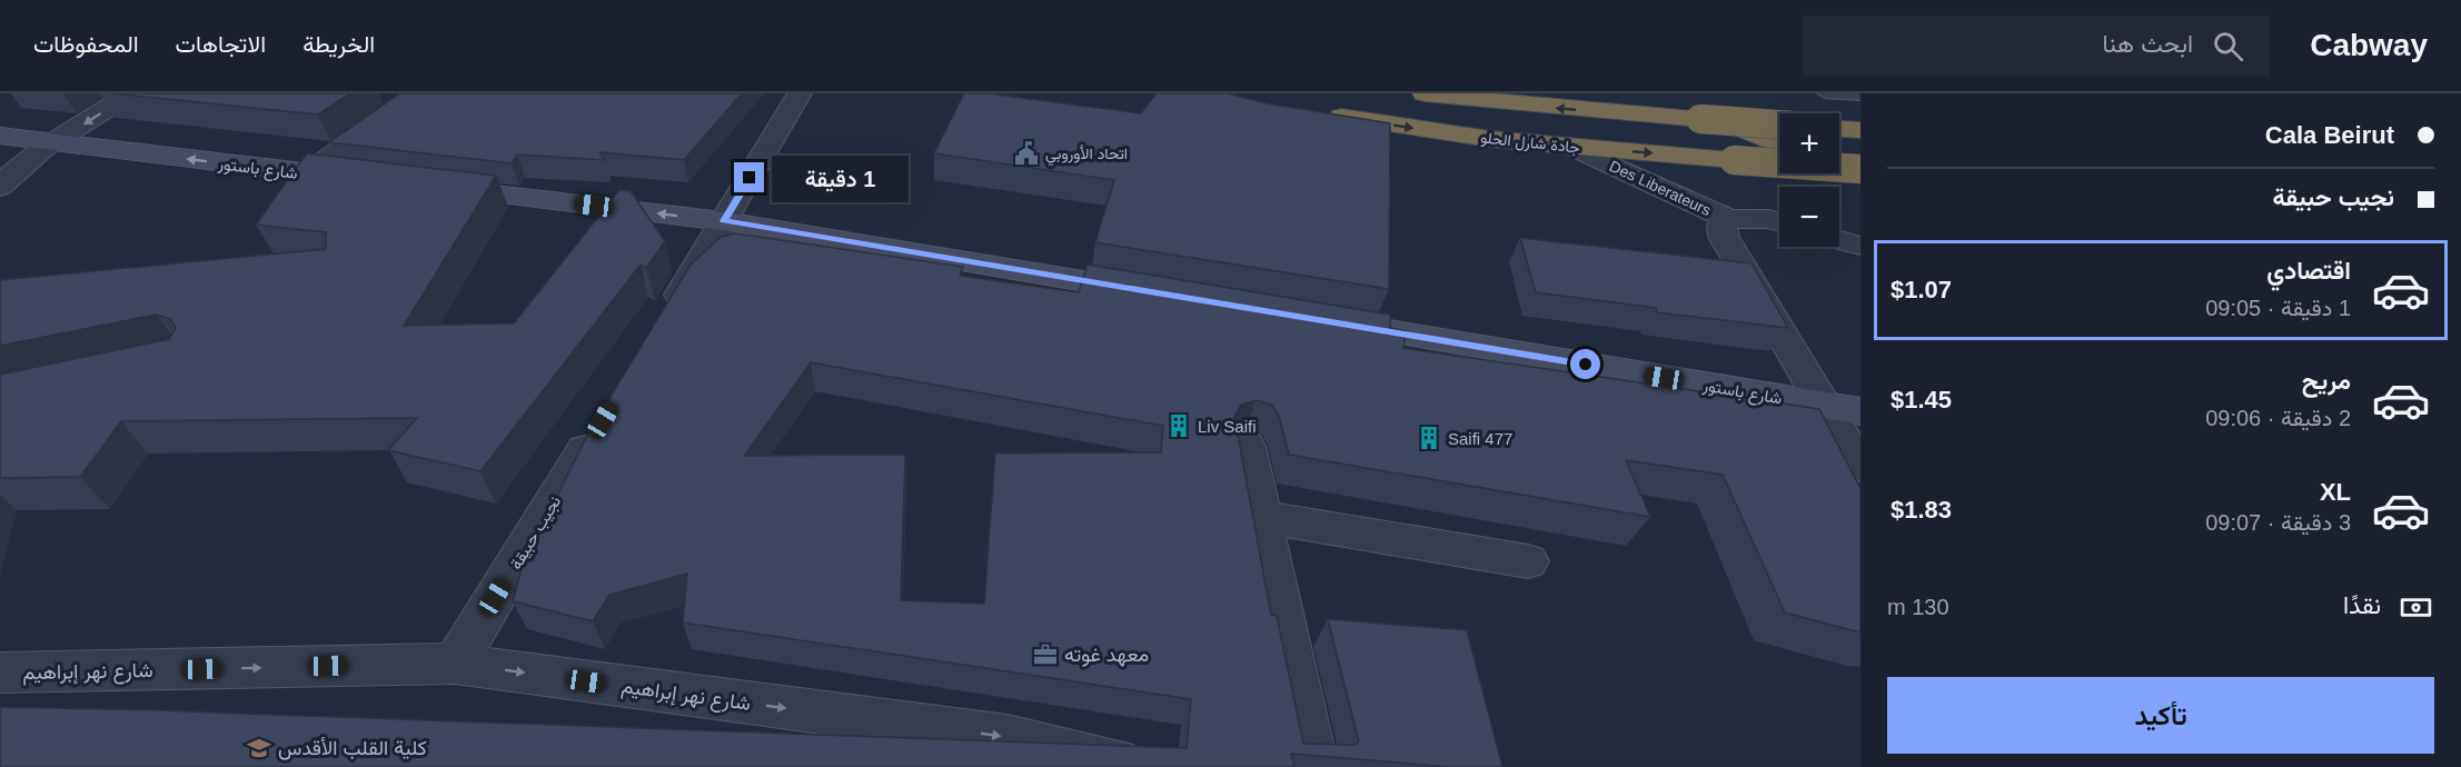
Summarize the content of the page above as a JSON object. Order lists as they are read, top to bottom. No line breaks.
{"streets":{"highway":["جادة شارل الحلو"],"street":["شارع باستور","Des Liberateurs","نجيب حبيقة","شارع نهر إبراهيم"]},"crossings":[["جادة شارل الحلو","Des Liberateurs"],["نجيب حبيقة","شارع نهر إبراهيم"]],"one_way":["شارع نهر إبراهيم"],"places":{"public building":["اتحاد الأوروبي"],"building":["Liv Saifi","Saifi 477"],"office":["معهد غوته"],"school or university":["كلية القلب الأقدس"]},"page":{"header":"Cabway","search":"ابحث هنا","nav":["الخريطة","الاتجاهات","المحفوظات"],"banner":["Cala Beirut","نجيب حبيقة"],"map_buttons":["+","−"],"bubble":"1 دقيقة","list":[{"name":"اقتصادي","note":"1 دقيقة · 09:05","value":"$1.07"},{"name":"مريح","note":"2 دقيقة · 09:06","value":"$1.45"},{"name":"XL","note":"3 دقيقة · 09:07","value":"$1.83"}],"pay":["نقدًا","130 m"],"buttons":"تأكيد"}}
